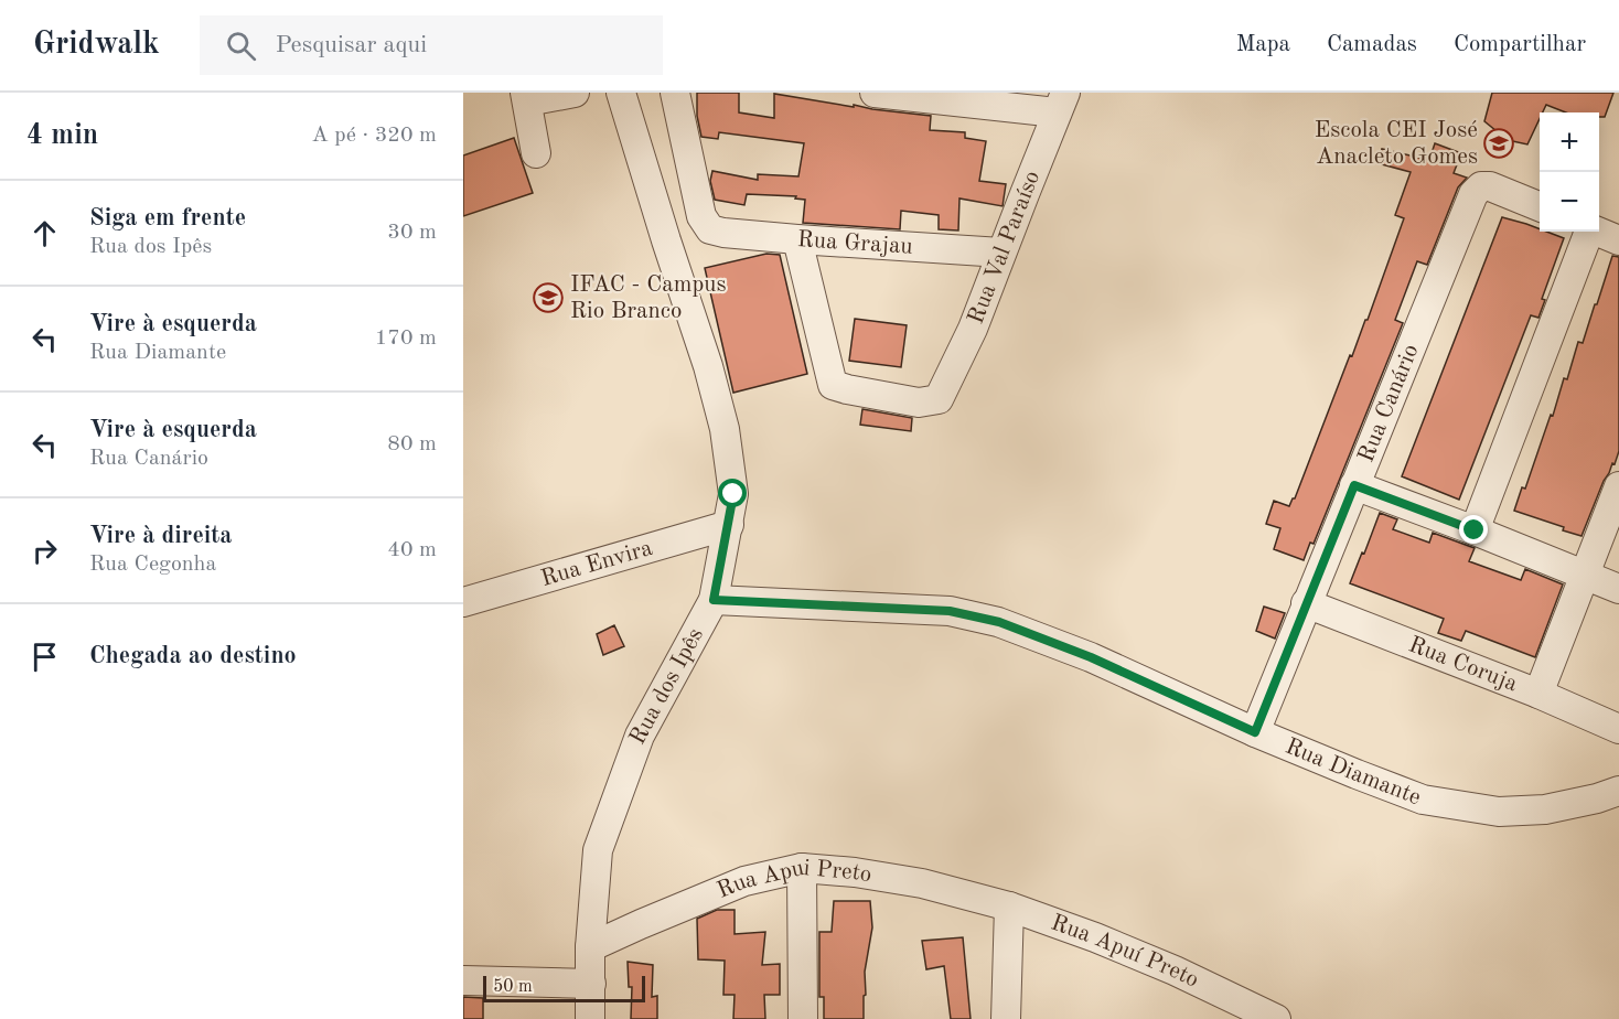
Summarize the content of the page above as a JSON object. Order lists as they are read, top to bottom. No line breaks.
{"streets":{"street":["Rua Grajau","Rua Val Paraíso","Rua Canário","Rua Envira","Rua Coruja","Rua dos Ipês","Rua Diamante","Rua Apui Preto","Rua Apuí Preto"]},"crossings":[["Rua Grajau","Rua Val Paraíso"],["Rua Canário","Rua Coruja"],["Rua Canário","Rua Diamante"],["Rua Envira","Rua dos Ipês"],["Rua dos Ipês","Rua Diamante"],["Rua dos Ipês","Rua Apui Preto"],["Rua Apui Preto","Rua Apuí Preto"]],"places":{"school or university":["Escola CEI José Anacleto Gomes","IFAC - Campus Rio Branco"]},"scale_bar":"50 m","page":{"header":"Gridwalk","search":"Pesquisar aqui","nav":["Mapa","Camadas","Compartilhar"],"heading":["4 min","A pé · 320 m"],"map_buttons":["+","−"],"list":[["Siga em frente","Rua dos Ipês","30 m"],["Vire à esquerda","Rua Diamante","170 m"],["Vire à esquerda","Rua Canário","80 m"],["Vire à direita","Rua Cegonha","40 m"],"Chegada ao destino"],"scale":"50 m"}}
